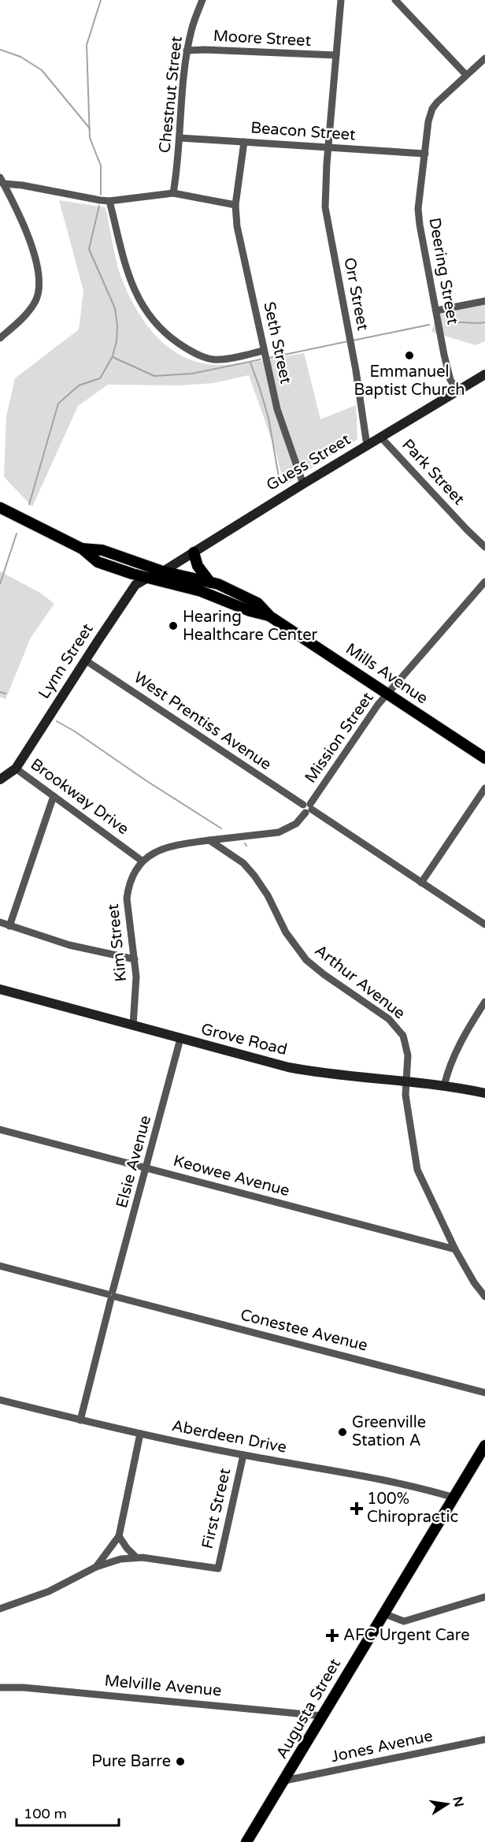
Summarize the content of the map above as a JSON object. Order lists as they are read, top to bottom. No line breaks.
{"streets":{"main road":["Mills Avenue","Augusta Street"],"street":["Moore Street","Chestnut Street","Beacon Street","Deering Street","Orr Street","Seth Street","Guess Street","Park Street","Lynn Street","West Prentiss Avenue","Mission Street","Brookway Drive","Kim Street","Arthur Avenue","Grove Road","Elsie Avenue","Keowee Avenue","Conestee Avenue","Aberdeen Drive","First Street","Melville Avenue","Jones Avenue"]},"crossings":[["Moore Street","Chestnut Street"],["Moore Street","Orr Street"],["Chestnut Street","Beacon Street"],["Beacon Street","Deering Street"],["Beacon Street","Orr Street"],["Beacon Street","Seth Street"],["Deering Street","Guess Street"],["Orr Street","Guess Street"],["Seth Street","Guess Street"],["Guess Street","Park Street"],["Guess Street","Lynn Street"],["Guess Street","Mills Avenue"],["Lynn Street","Mills Avenue"],["Lynn Street","West Prentiss Avenue"],["Lynn Street","Brookway Drive"],["Mills Avenue","Mission Street"],["West Prentiss Avenue","Mission Street"],["Mission Street","Arthur Avenue"],["Brookway Drive","Kim Street"],["Kim Street","Grove Road"],["Arthur Avenue","Grove Road"],["Arthur Avenue","Keowee Avenue"],["Grove Road","Elsie Avenue"],["Elsie Avenue","Keowee Avenue"],["Elsie Avenue","Conestee Avenue"],["Elsie Avenue","Aberdeen Drive"],["Aberdeen Drive","First Street"],["Aberdeen Drive","Augusta Street"],["Melville Avenue","Augusta Street"],["Augusta Street","Jones Avenue"]],"places":{"other":["Emmanuel Baptist Church","Hearing Healthcare Center","Greenville Station A","Pure Barre"],"health":["100% Chiropractic","AFC Urgent Care"]},"scale_bar":"100 m","north":"right"}
